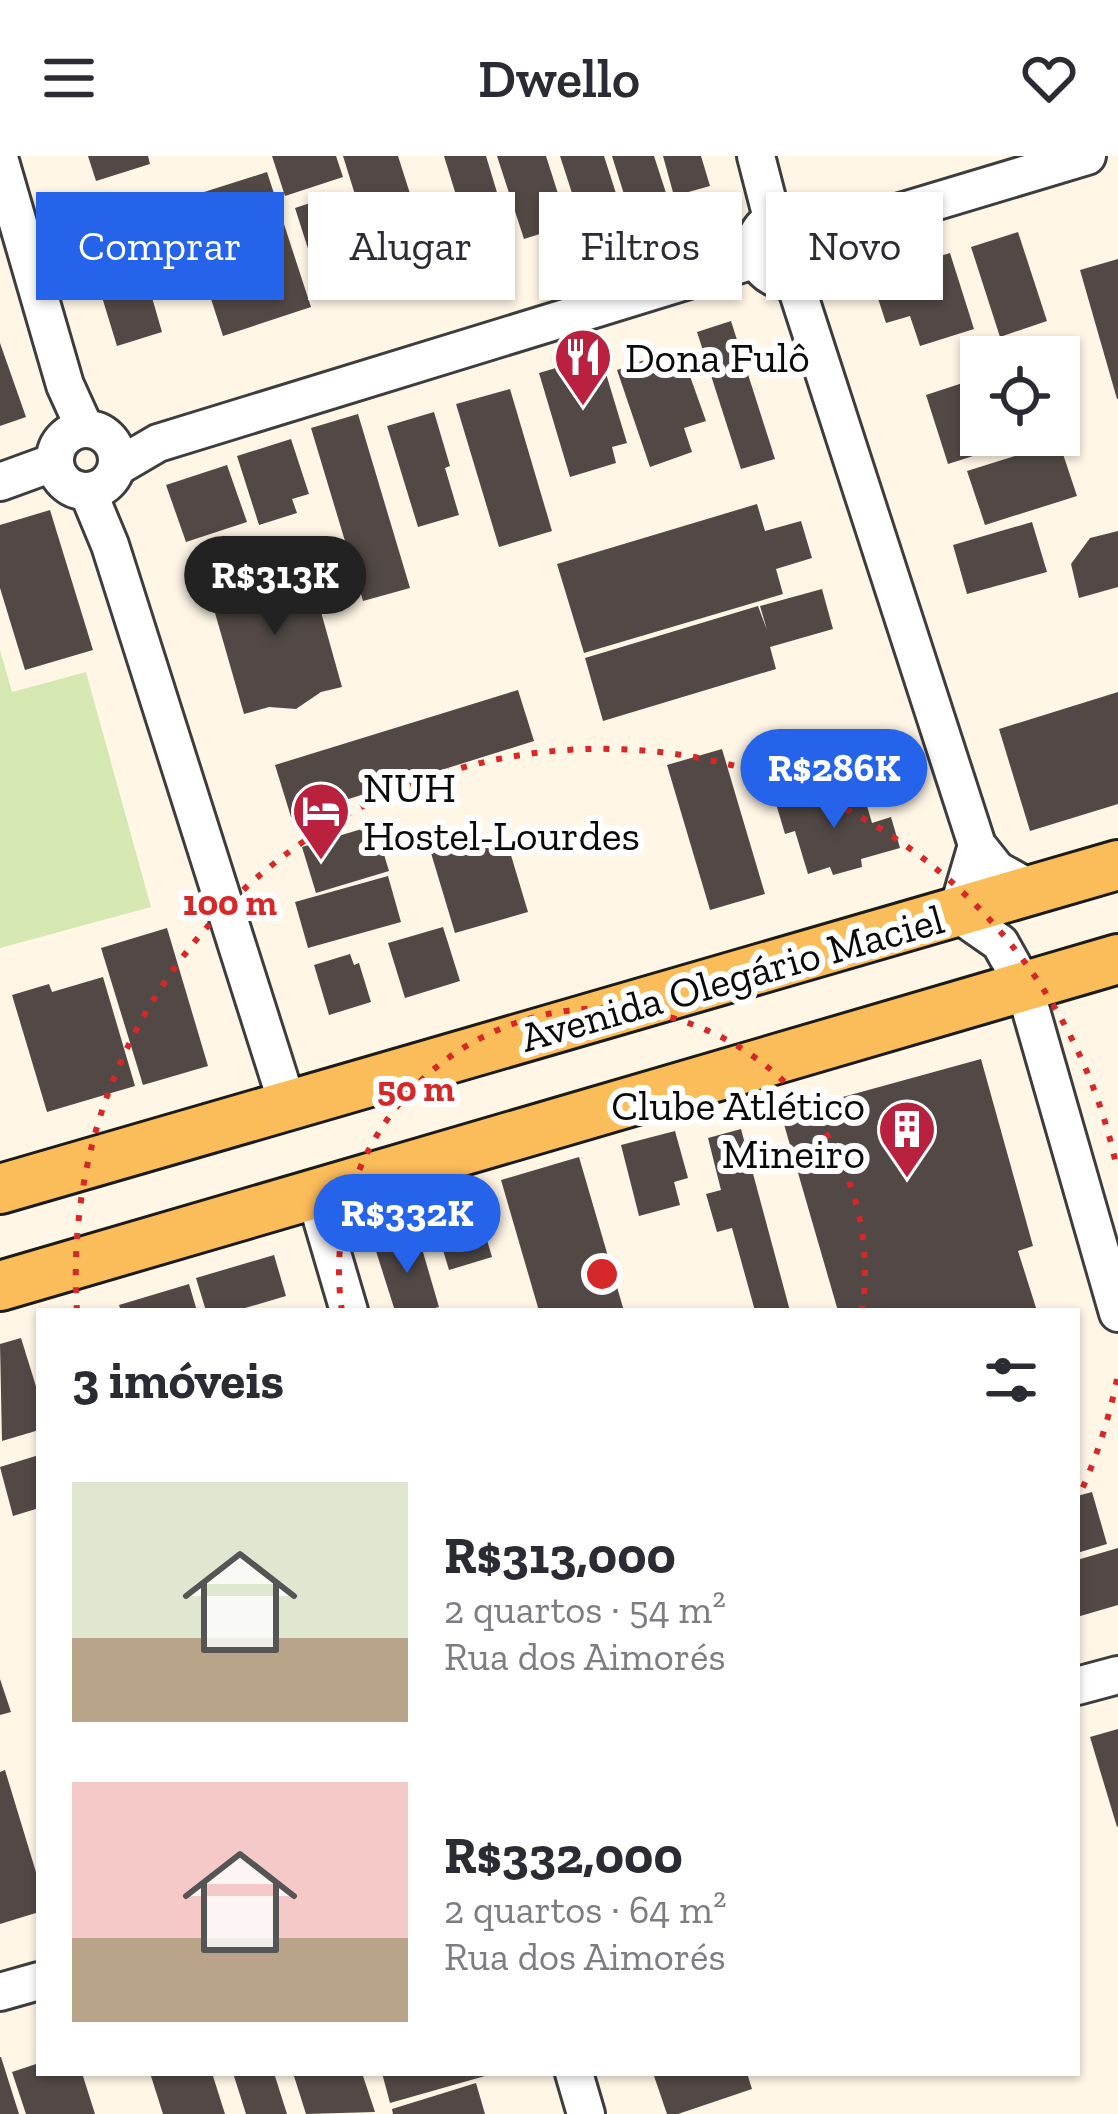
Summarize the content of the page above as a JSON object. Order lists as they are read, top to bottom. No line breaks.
{"streets":{"main road":["Avenida Olegário Maciel"]},"places":{"restaurant":["Dona Fulô"],"hotel":["NUH Hostel-Lourdes"],"building":["Clube Atlético Mineiro"]},"page":{"header":"Dwello","chip":["Comprar","Alugar","Filtros","Novo"],"price":["R$313K","R$286K","R$332K"],"heading":"3 imóveis","list":[{"name":"R$313,000","note":"2 quartos · 54 m² · Rua dos Aimorés"},{"name":"R$332,000","note":"2 quartos · 64 m² · Rua dos Aimorés"}]},"rings":["100 m","50 m"]}
